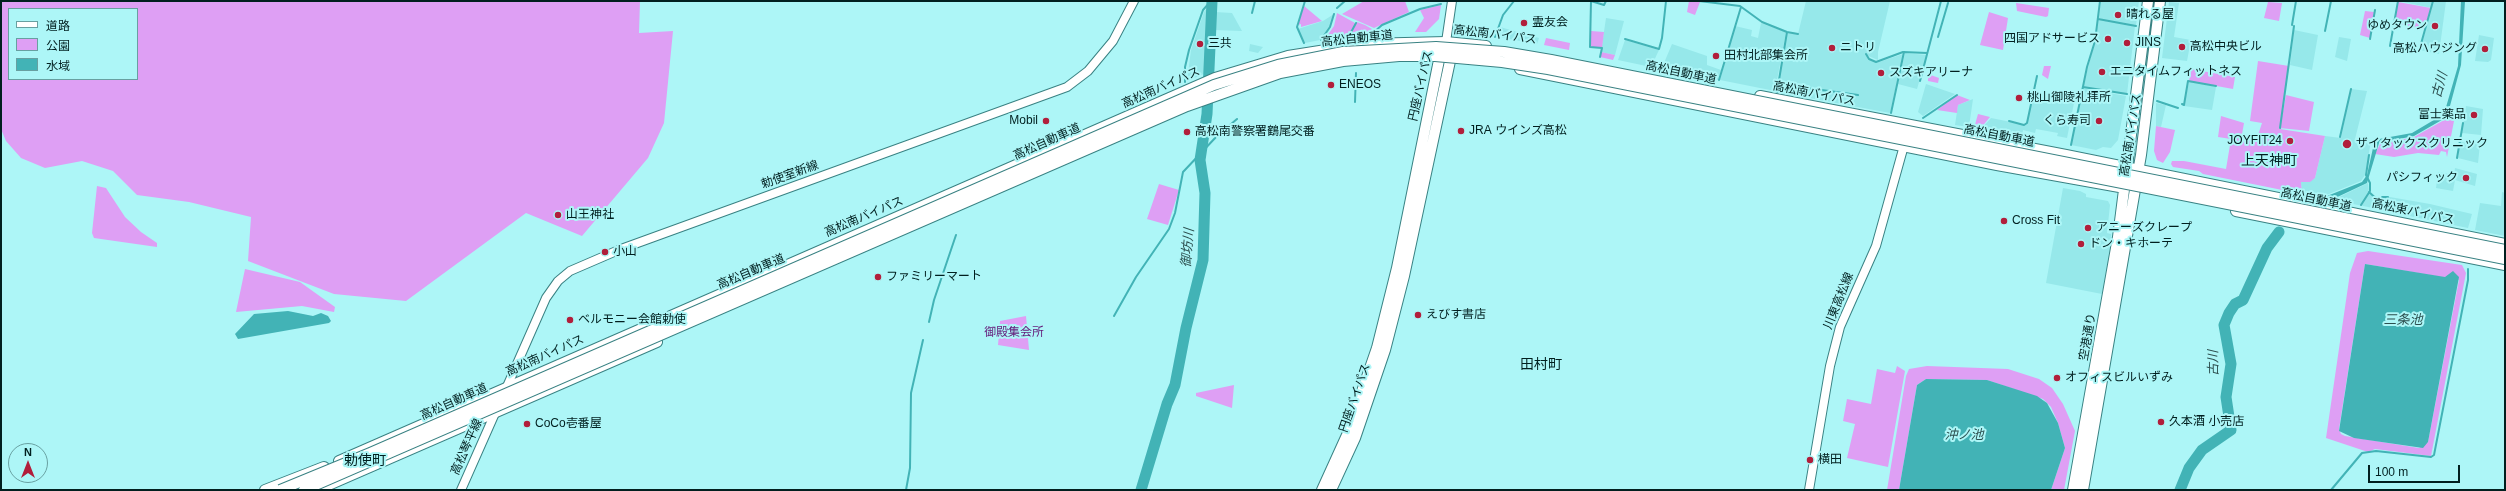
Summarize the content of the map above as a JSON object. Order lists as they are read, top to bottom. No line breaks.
{"streets":{"highway":["高松南バイパス","高松自動車道","円座バイパス","高松東バイパス","空港通り"],"main road":["勅使室新線","川東高松線","高松琴平線"]},"crossings":[["高松南バイパス","円座バイパス"],["高松南バイパス","勅使室新線"],["高松南バイパス","高松東バイパス"],["高松南バイパス","川東高松線"],["高松南バイパス","空港通り"],["高松南バイパス","高松琴平線"],["勅使室新線","高松琴平線"]],"districts":["上天神町","田村町","勅使町"],"water":["古川","御坊川","三条池","沖ノ池"],"parks":["御殿集会所"],"places":["晴れる屋","霊友会","ゆめタウン","四国アドサービス","JINS","三共","高松中央ビル","ニトリ","高松ハウジング","田村北部集会所","エニタイムフィットネス","スズキアリーナ","ENEOS","桃山御陵礼拝所","富士薬品","Mobil","くら寿司","JRA ウインズ高松","高松南警察署鶴尾交番","JOYFIT24","ザイタックスクリニック","パシフィック","山王神社","Cross Fit","アニーズクレープ","ドン・キホーテ","小山","ファミリーマート","えびす書店","ベルモニー会館勅使","オフィスビルいずみ","久本酒 小売店","CoCo壱番屋","横田"],"legend":["道路","公園","水域"],"scale_bar":"100 m","north":"top"}
